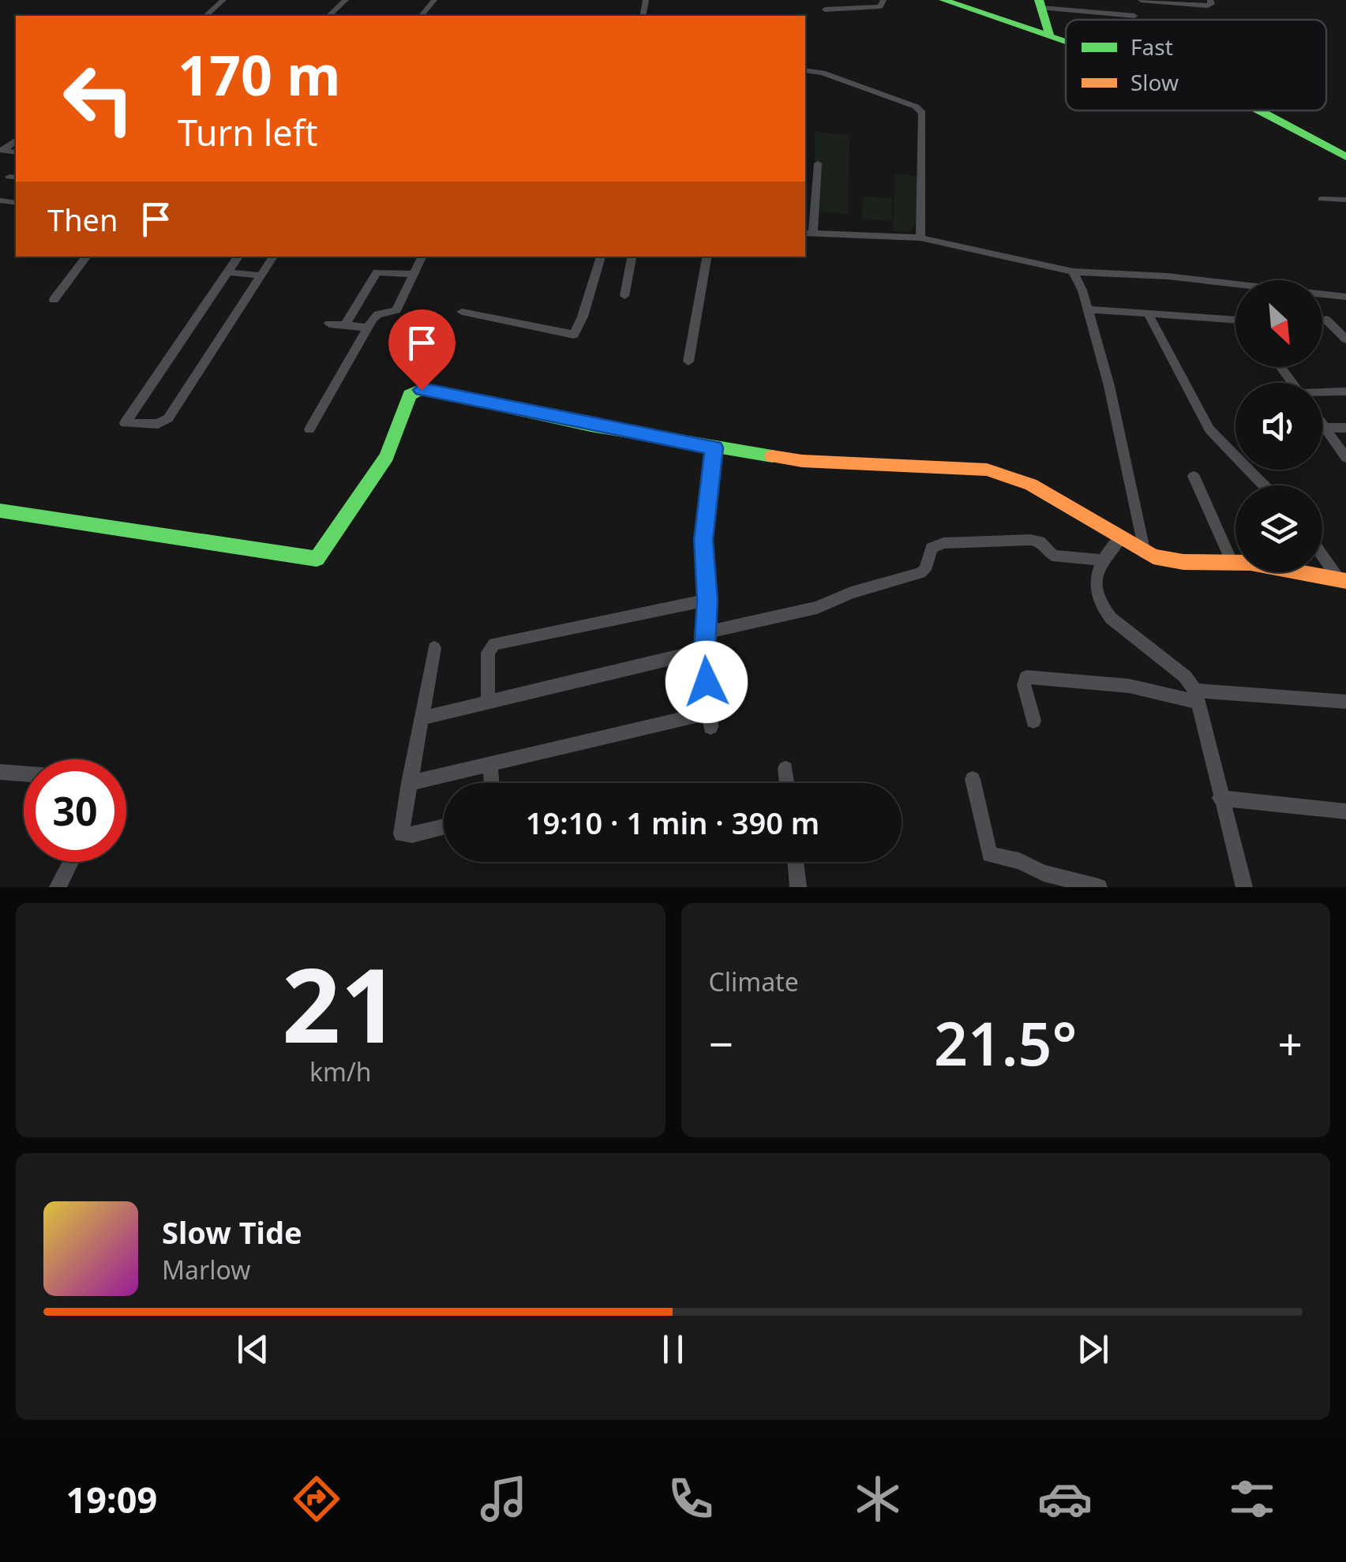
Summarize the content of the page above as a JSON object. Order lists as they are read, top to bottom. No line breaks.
{"legend":["Fast","Slow"],"north":"bottom right","page":{"turn":["170 m","Turn left"],"then":"Then","limit":"30","trip":"19:10 · 1 min · 390 m","tile":[["21","km/h"],"Climate"],"heat":["−","21.5°","+"],"song":["Slow Tide","Marlow"],"tabs":"19:09"}}
